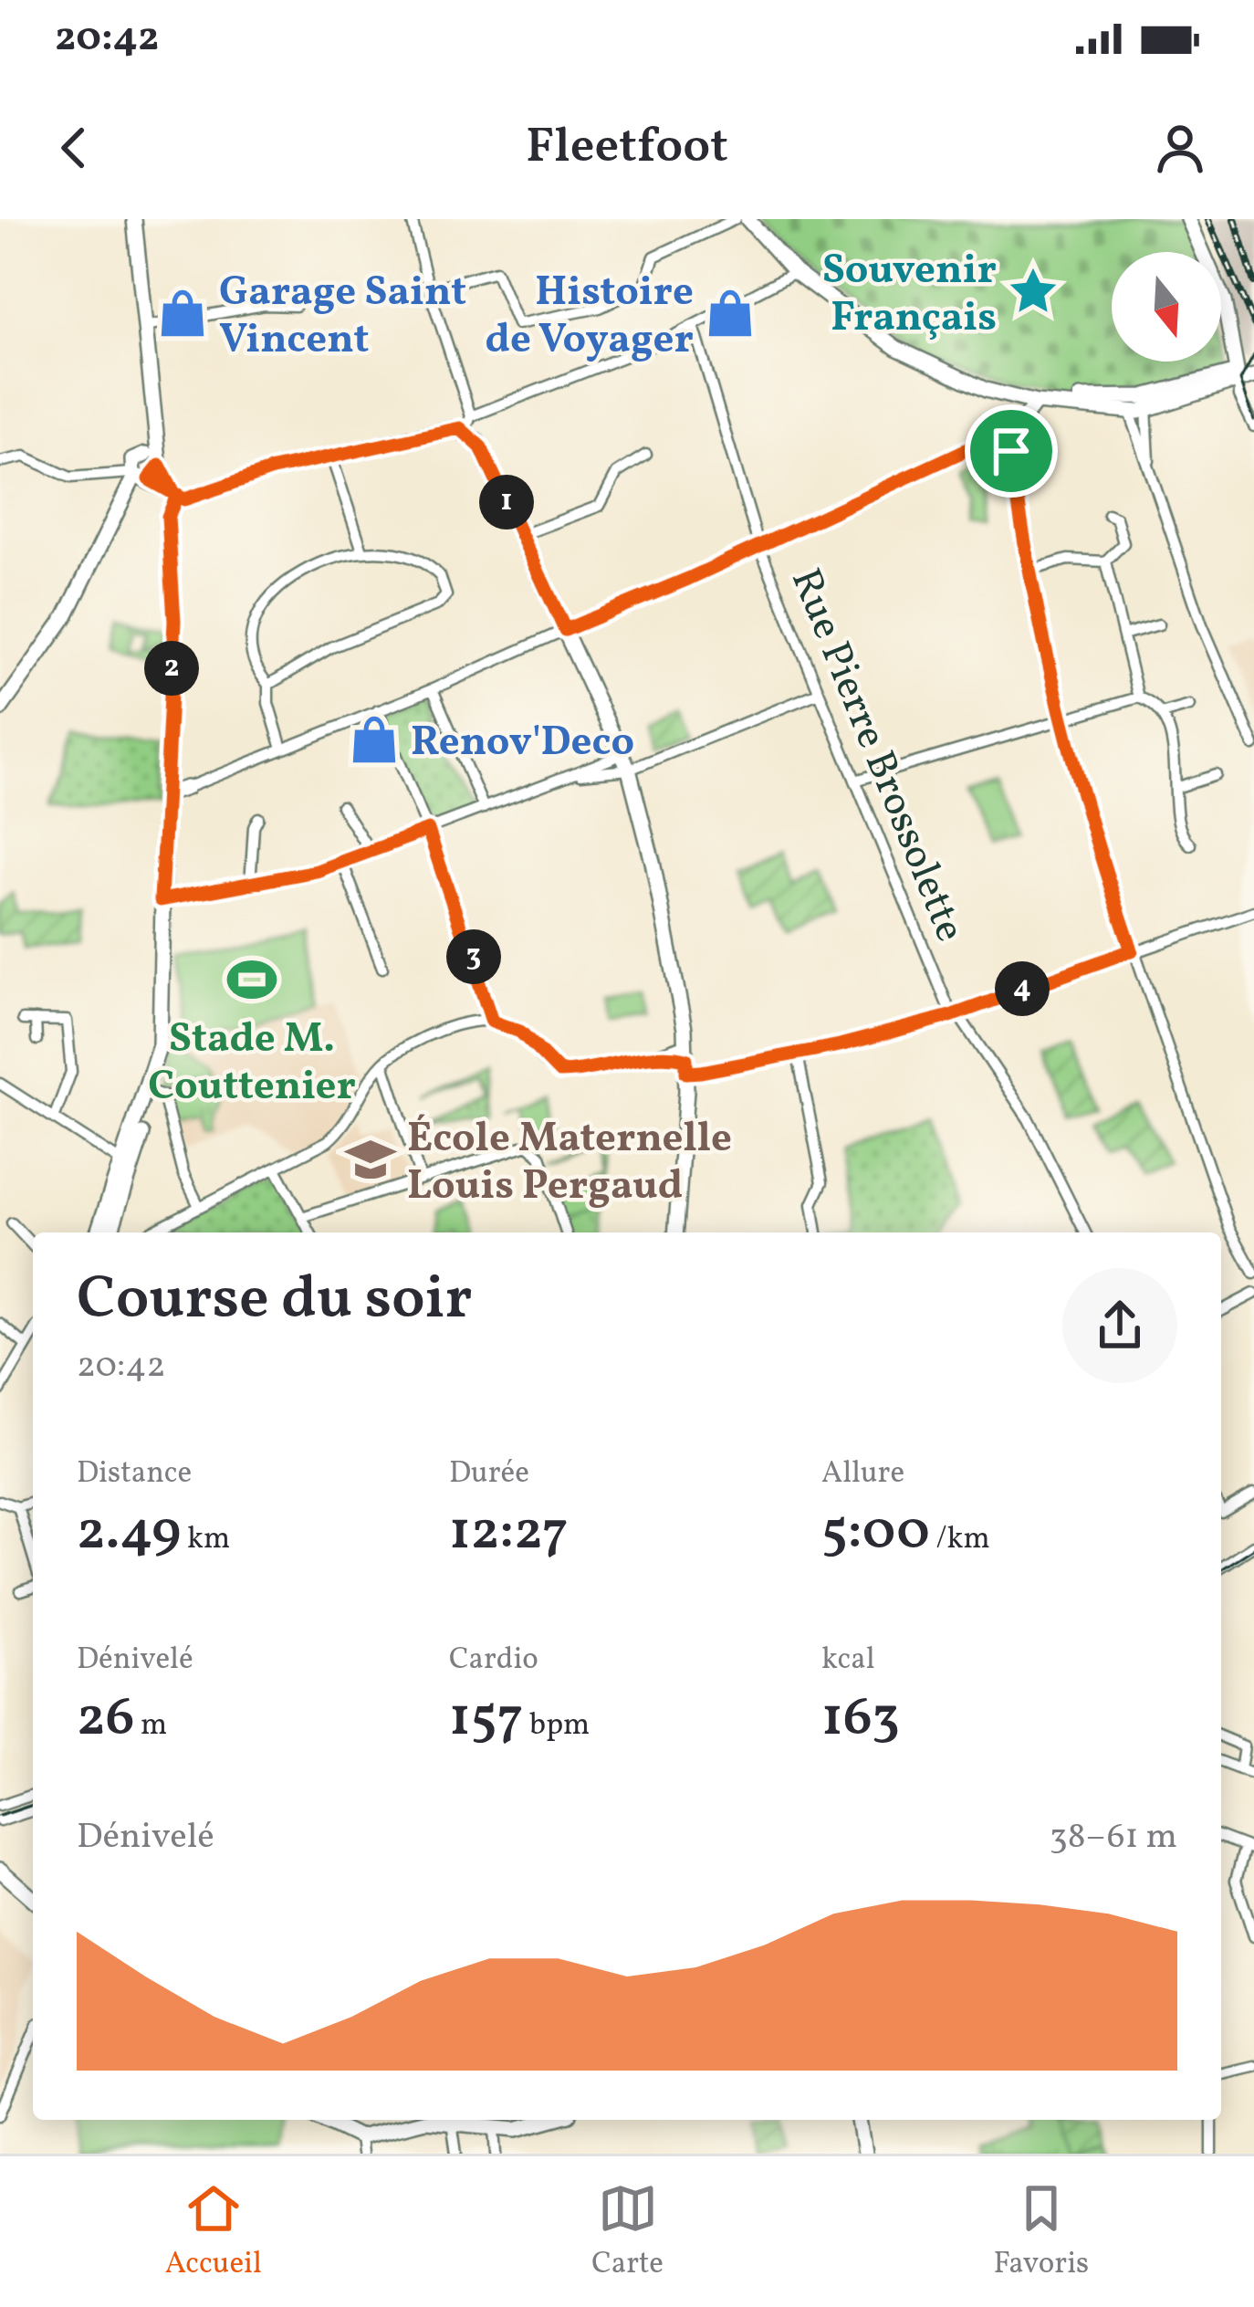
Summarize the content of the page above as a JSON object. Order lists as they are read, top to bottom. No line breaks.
{"streets":{"street":["Rue Pierre Brossolette"]},"places":{"place":["Souvenir Français"],"shop":["Garage Saint Vincent","Histoire de Voyager","Renov'Deco"],"sports":["Stade M. Couttenier"],"school or university":["École Maternelle Louis Pergaud"]},"north":"bottom","page":{"status":"20:42","header":"Fleetfoot","pins":["1","2","3","4"],"heading":["Course du soir","20:42"],"stats":[["Distance","2.49 km"],["Durée","12:27"],["Allure","5:00 /km"],["Dénivelé","26 m"],["Cardio","157 bpm"],["kcal","163"]],"chart":["Dénivelé","38–61 m"],"tabs":["Accueil","Carte","Favoris"]}}
